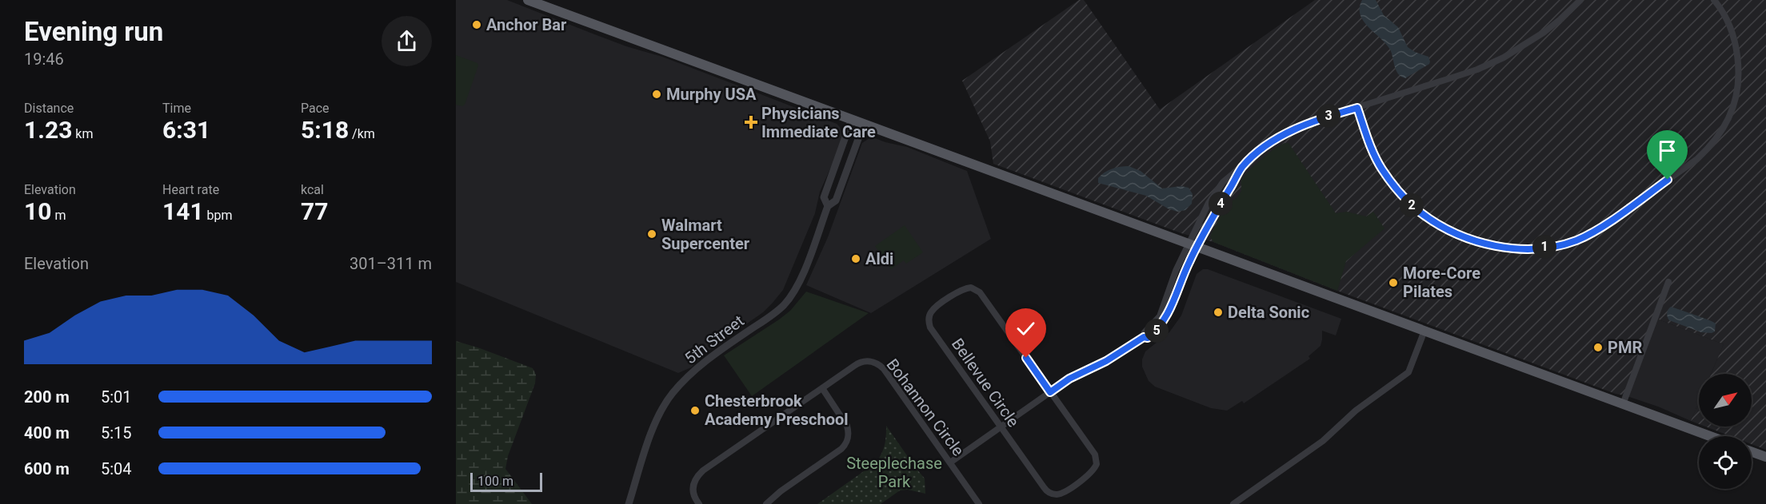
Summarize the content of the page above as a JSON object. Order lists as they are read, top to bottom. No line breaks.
{"streets":{"street":["5th Street","Bellevue Circle","Bohannon Circle"]},"parks":["Steeplechase Park"],"places":{"other":["Anchor Bar","Murphy USA","Walmart Supercenter","Aldi","More-Core Pilates","Delta Sonic","PMR","Chesterbrook Academy Preschool"],"health":["Physicians Immediate Care"]},"scale_bar":"100 m","north":"top right","page":{"heading":["Evening run","19:46"],"stats":[["Distance","1.23 km"],["Time","6:31"],["Pace","5:18 /km"],["Elevation","10 m"],["Heart rate","141 bpm"],["kcal","77"]],"pins":["3","4","2","1","5"],"chart":["Elevation","301–311 m"],"list":[{"name":"200 m","note":"5:01"},{"name":"400 m","note":"5:15"},{"name":"600 m","note":"5:04"}],"scale":"100 m"}}
